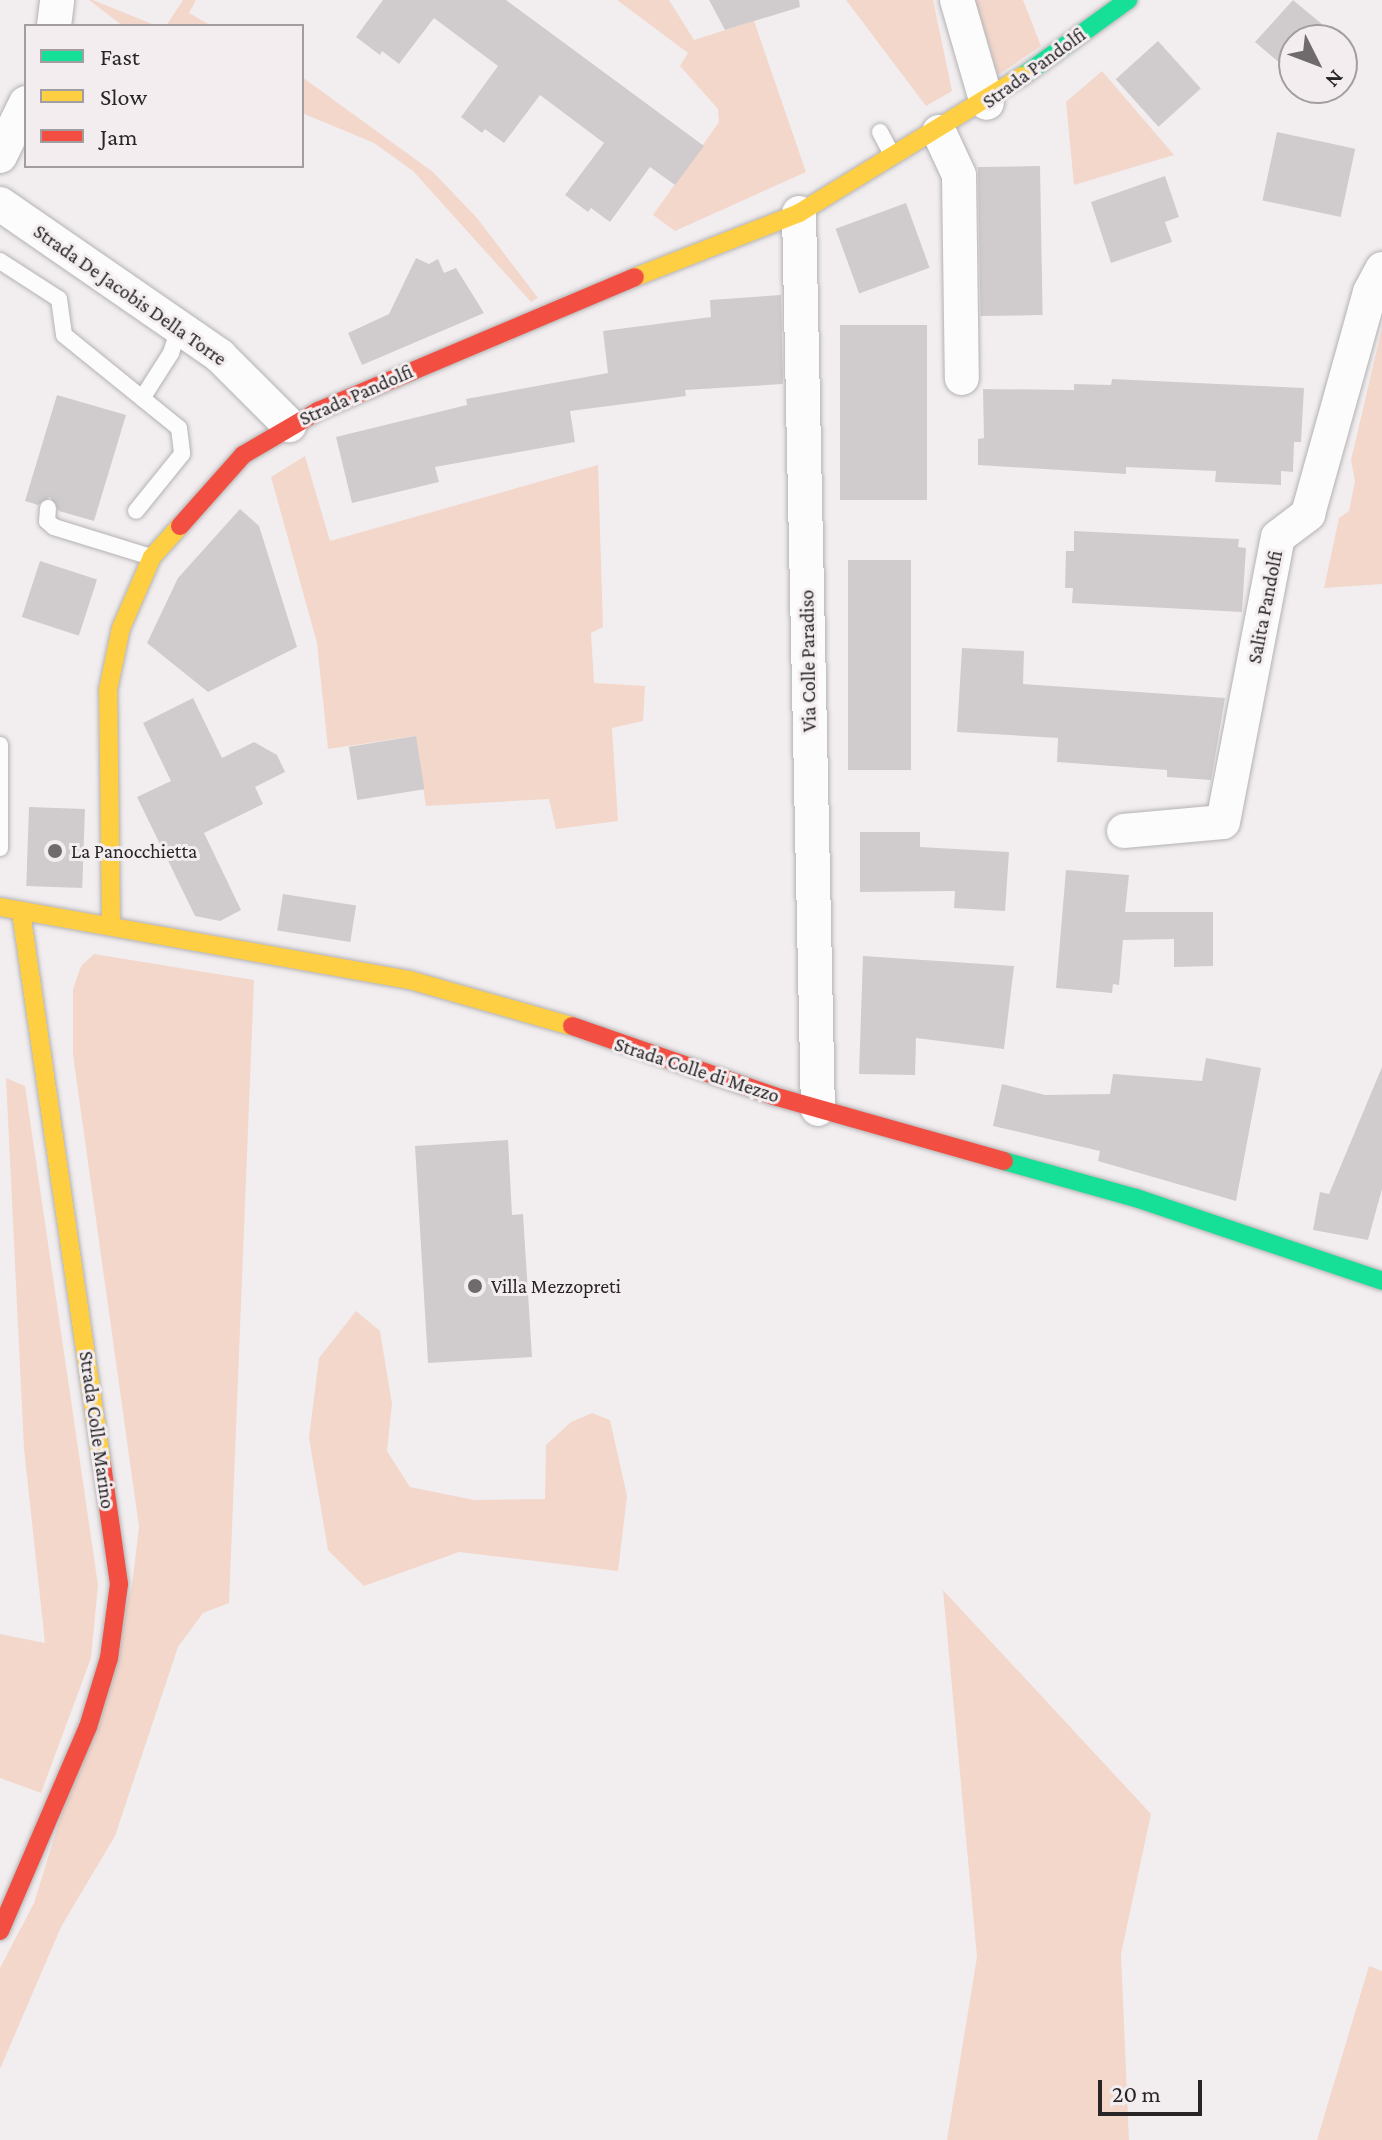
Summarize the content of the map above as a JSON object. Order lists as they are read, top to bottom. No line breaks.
{"streets":{"street":["Strada Pandolfi","Strada De Jacobis Della Torre","Salita Pandolfi","Via Colle Paradiso","Strada Colle di Mezzo","Strada Colle Marino"]},"crossings":[["Strada Pandolfi","Strada De Jacobis Della Torre"],["Strada Pandolfi","Via Colle Paradiso"],["Strada Pandolfi","Strada Colle di Mezzo"],["Via Colle Paradiso","Strada Colle di Mezzo"],["Strada Colle di Mezzo","Strada Colle Marino"]],"places":["La Panocchietta","Villa Mezzopreti"],"legend":["Fast","Slow","Jam"],"scale_bar":"20 m","north":"bottom right"}
